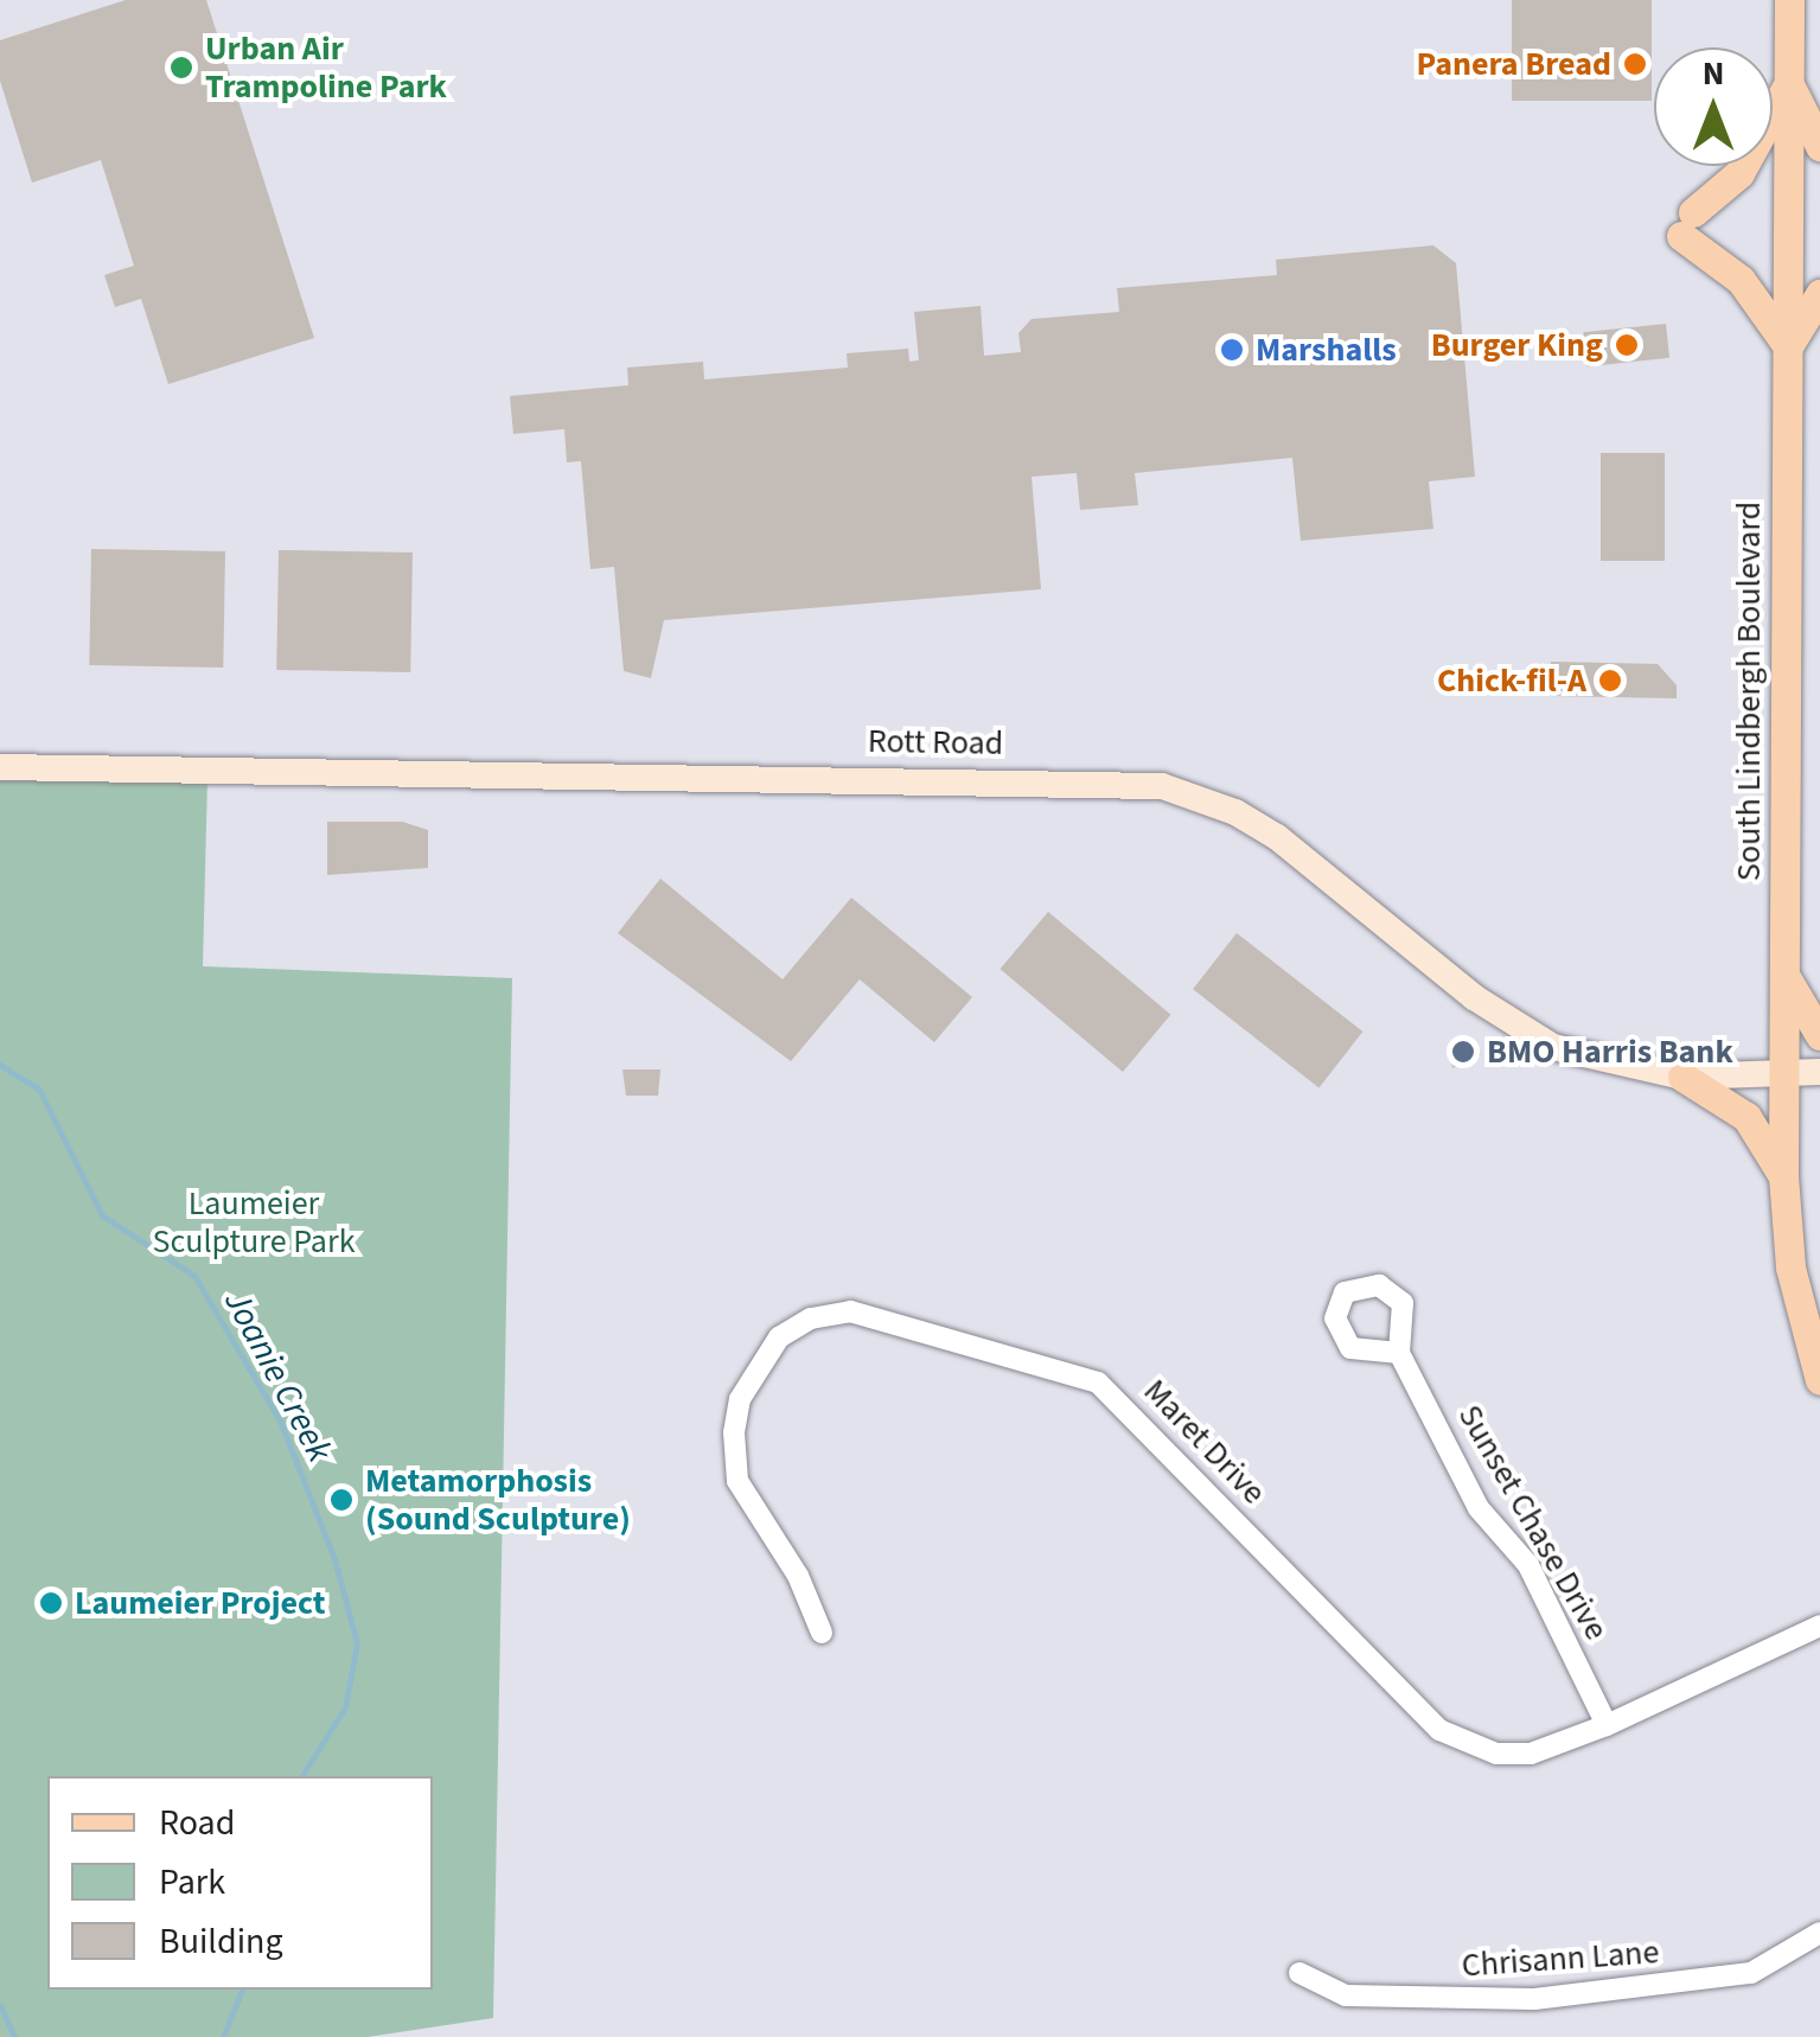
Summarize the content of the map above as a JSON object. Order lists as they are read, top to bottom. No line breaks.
{"streets":{"main road":["South Lindbergh Boulevard"],"street":["Rott Road","Maret Drive","Sunset Chase Drive","Chrisann Lane"]},"crossings":[["South Lindbergh Boulevard","Rott Road"],["Maret Drive","Sunset Chase Drive"]],"water":["Joanie Creek"],"parks":["Laumeier Sculpture Park"],"places":["Panera Bread","Urban Air Trampoline Park","Burger King","Marshalls","Chick-fil-A","BMO Harris Bank","Metamorphosis (Sound Sculpture)","Laumeier Project"],"legend":["Road","Park","Building"],"north":"top"}
